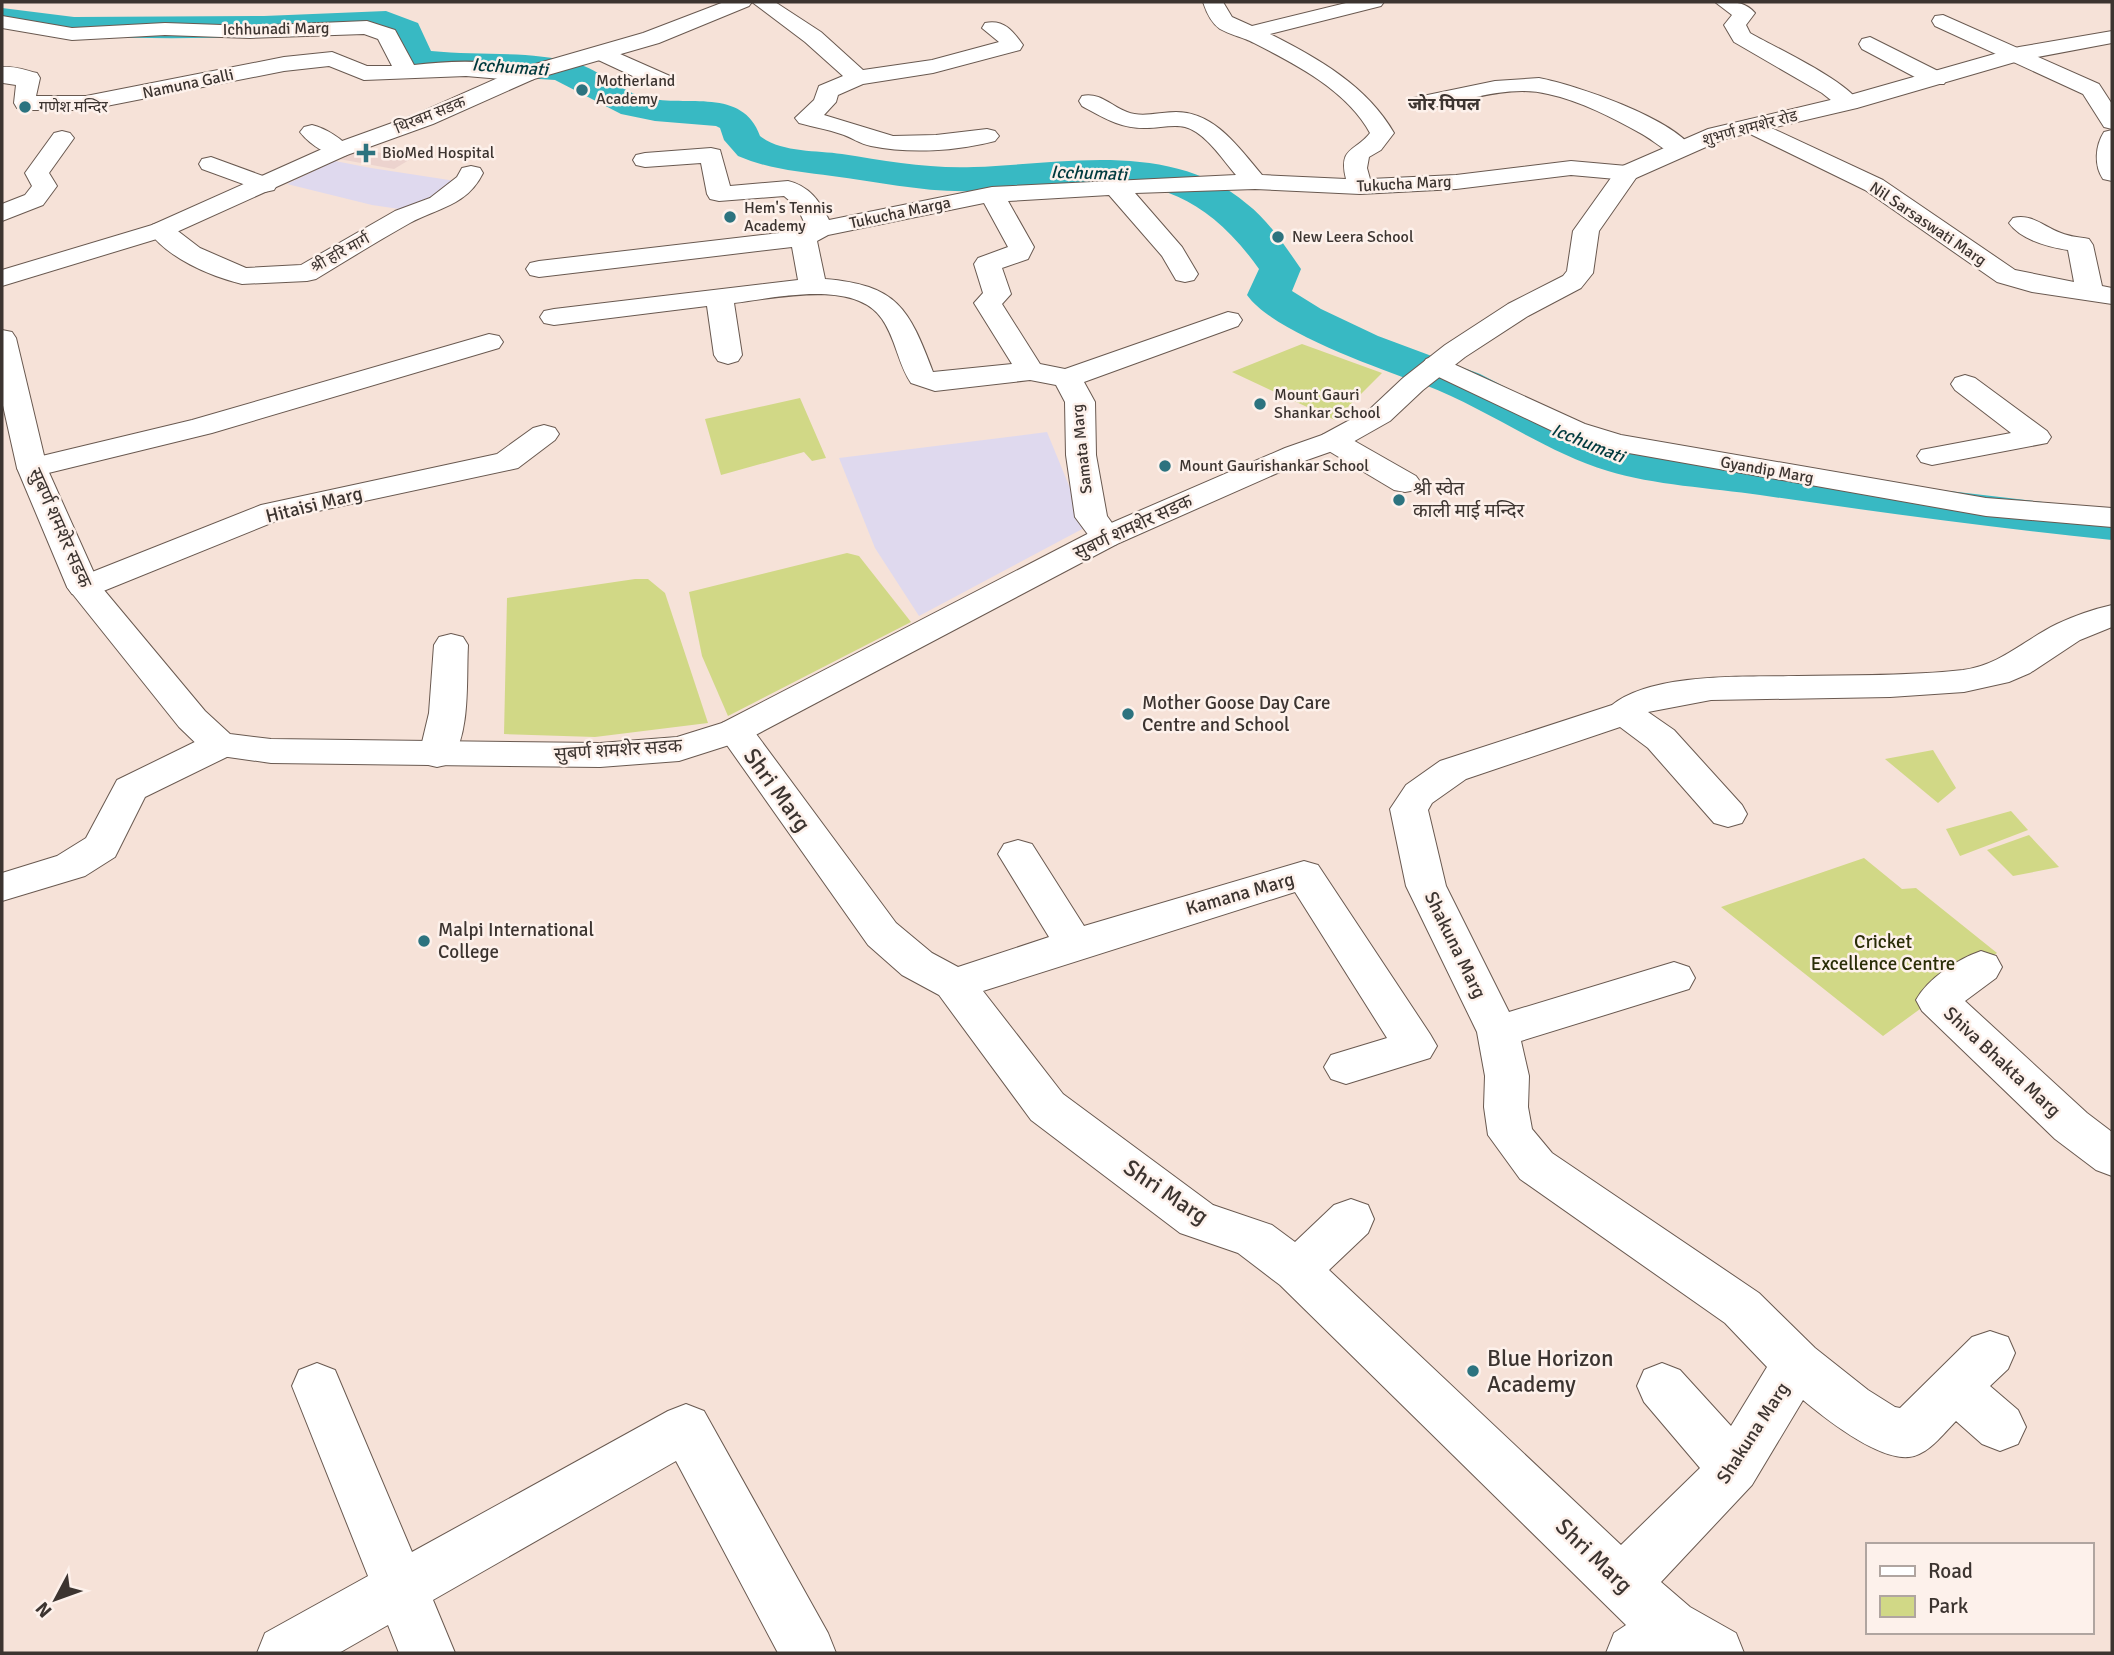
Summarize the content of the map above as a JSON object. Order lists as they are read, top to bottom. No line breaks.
{"streets":{"street":["Ichhunadi Marg","Namuna Galli","थिरबम सडक","शुभर्ण शमशेर रोड","Tukucha Marg","Tukucha Marga","Nil Sarsaswati Marg","श्री हरि मार्ग","Samata Marg","Gyandip Marg","Hitaisi Marg","सुबर्ण शमशेर सडक","Shri Marg","Kamana Marg","Shakuna Marg","Shiva Bhakta Marg"]},"crossings":[["Ichhunadi Marg","Namuna Galli"],["थिरबम सडक","श्री हरि मार्ग"],["शुभर्ण शमशेर रोड","Tukucha Marg"],["शुभर्ण शमशेर रोड","Nil Sarsaswati Marg"],["Tukucha Marg","Tukucha Marga"],["Samata Marg","सुबर्ण शमशेर सडक"],["Gyandip Marg","सुबर्ण शमशेर सडक"],["Hitaisi Marg","सुबर्ण शमशेर सडक"],["सुबर्ण शमशेर सडक","Shri Marg"],["Shri Marg","Kamana Marg"],["Shri Marg","Shakuna Marg"]],"districts":["जोर पिपल"],"water":["Icchumati"],"parks":["Cricket Excellence Centre"],"places":{"other":["Motherland Academy","गणेश मन्दिर","Hem's Tennis Academy","New Leera School","Mount Gauri Shankar School","Mount Gaurishankar School","श्री स्वेत काली माई मन्दिर","Mother Goose Day Care Centre and School","Malpi International College","Blue Horizon Academy"],"health":["BioMed Hospital"]},"legend":["Road","Park"],"north":"bottom left"}
